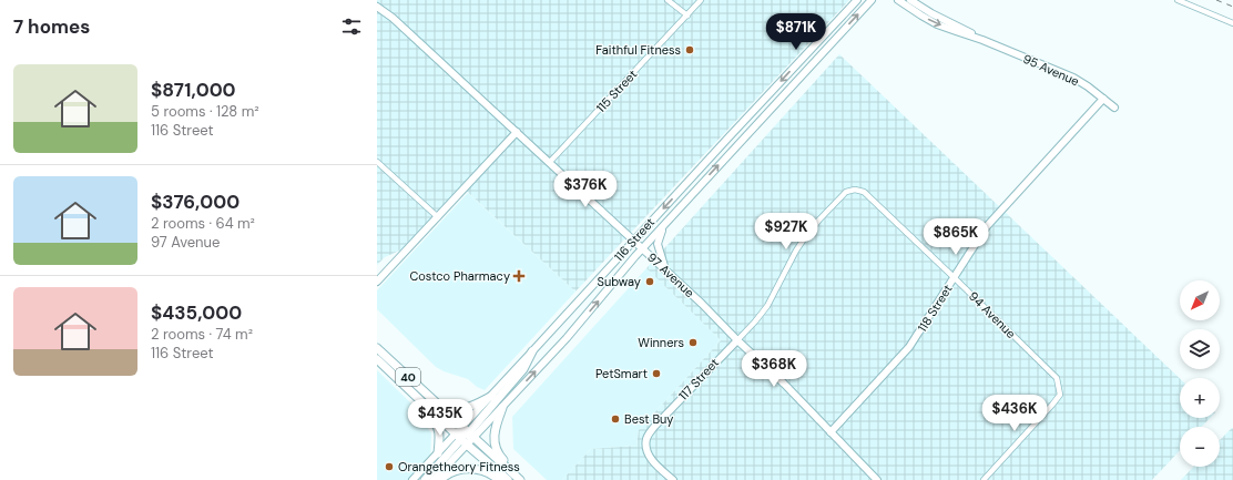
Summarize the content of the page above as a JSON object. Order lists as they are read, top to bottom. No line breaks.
{"streets":{"main road":["40"],"street":["95 Avenue","115 Street","116 Street","97 Avenue","118 Street","94 Avenue","117 Street"]},"crossings":[["95 Avenue","118 Street"],["115 Street","97 Avenue"],["116 Street","97 Avenue"],["116 Street","40"],["97 Avenue","118 Street"],["97 Avenue","117 Street"],["118 Street","94 Avenue"],["94 Avenue","117 Street"]],"places":{"other":["Faithful Fitness","Subway","Winners","PetSmart","Best Buy","Orangetheory Fitness"],"health":["Costco Pharmacy"]},"north":"bottom left","page":{"heading":"7 homes","price":["$871K","$376K","$927K","$865K","$368K","$436K","$435K"],"list":[{"name":"$871,000","note":"5 rooms · 128 m² · 116 Street"},{"name":"$376,000","note":"2 rooms · 64 m² · 97 Avenue"},{"name":"$435,000","note":"2 rooms · 74 m² · 116 Street"}],"map_buttons":["+","−"]}}
